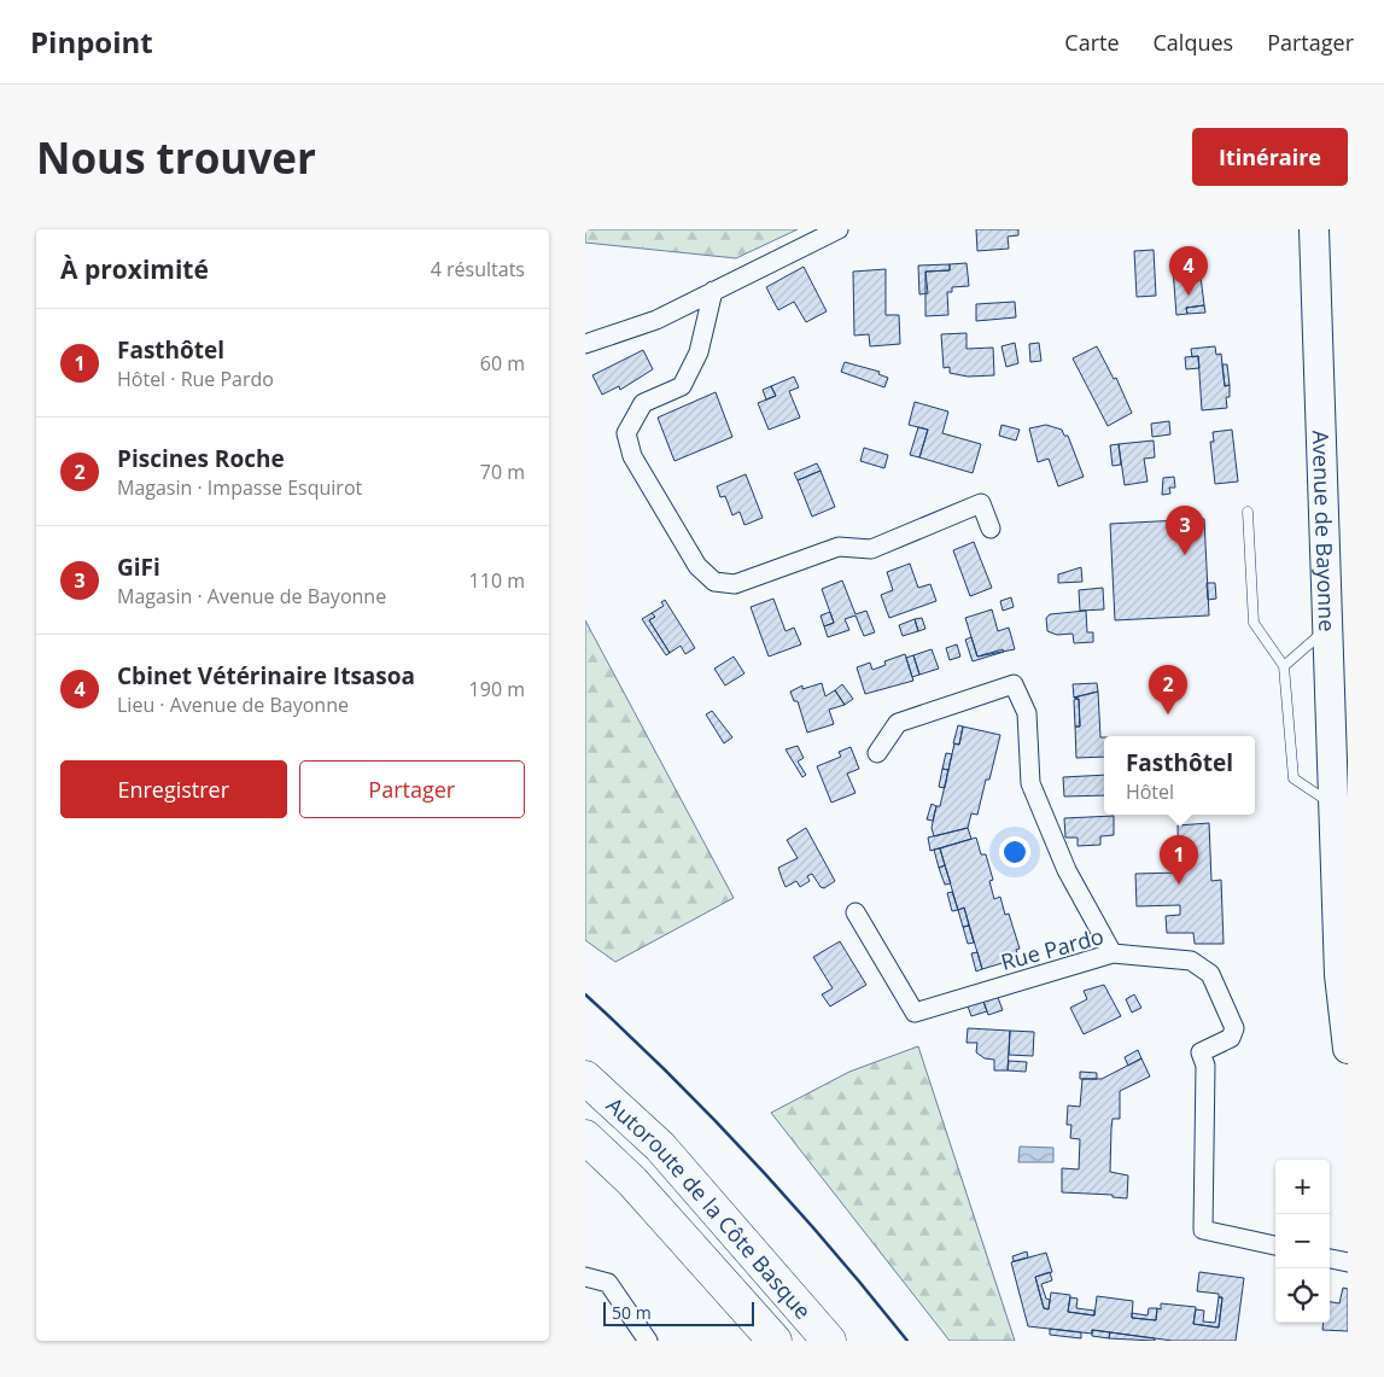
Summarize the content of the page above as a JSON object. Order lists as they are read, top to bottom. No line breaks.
{"streets":{"highway":["Autoroute de la Côte Basque"],"main road":["Avenue de Bayonne"],"street":["Rue Pardo"]},"scale_bar":"50 m","page":{"header":"Pinpoint","nav":["Carte","Calques","Partager"],"buttons":["Itinéraire",["Enregistrer","Partager"]],"title":"Nous trouver","heading":["À proximité","4 résultats"],"pins":["4","3","2","1"],"list":[{"mark":"1","name":"Fasthôtel","note":"Hôtel · Rue Pardo","value":"60 m"},{"mark":"2","name":"Piscines Roche","note":"Magasin · Impasse Esquirot","value":"70 m"},{"mark":"3","name":"GiFi","note":"Magasin · Avenue de Bayonne","value":"110 m"},{"mark":"4","name":"Cbinet Vétérinaire Itsasoa","note":"Lieu · Avenue de Bayonne","value":"190 m"}],"popup":["Fasthôtel","Hôtel"],"map_buttons":["+","−"],"scale":"50 m"}}
